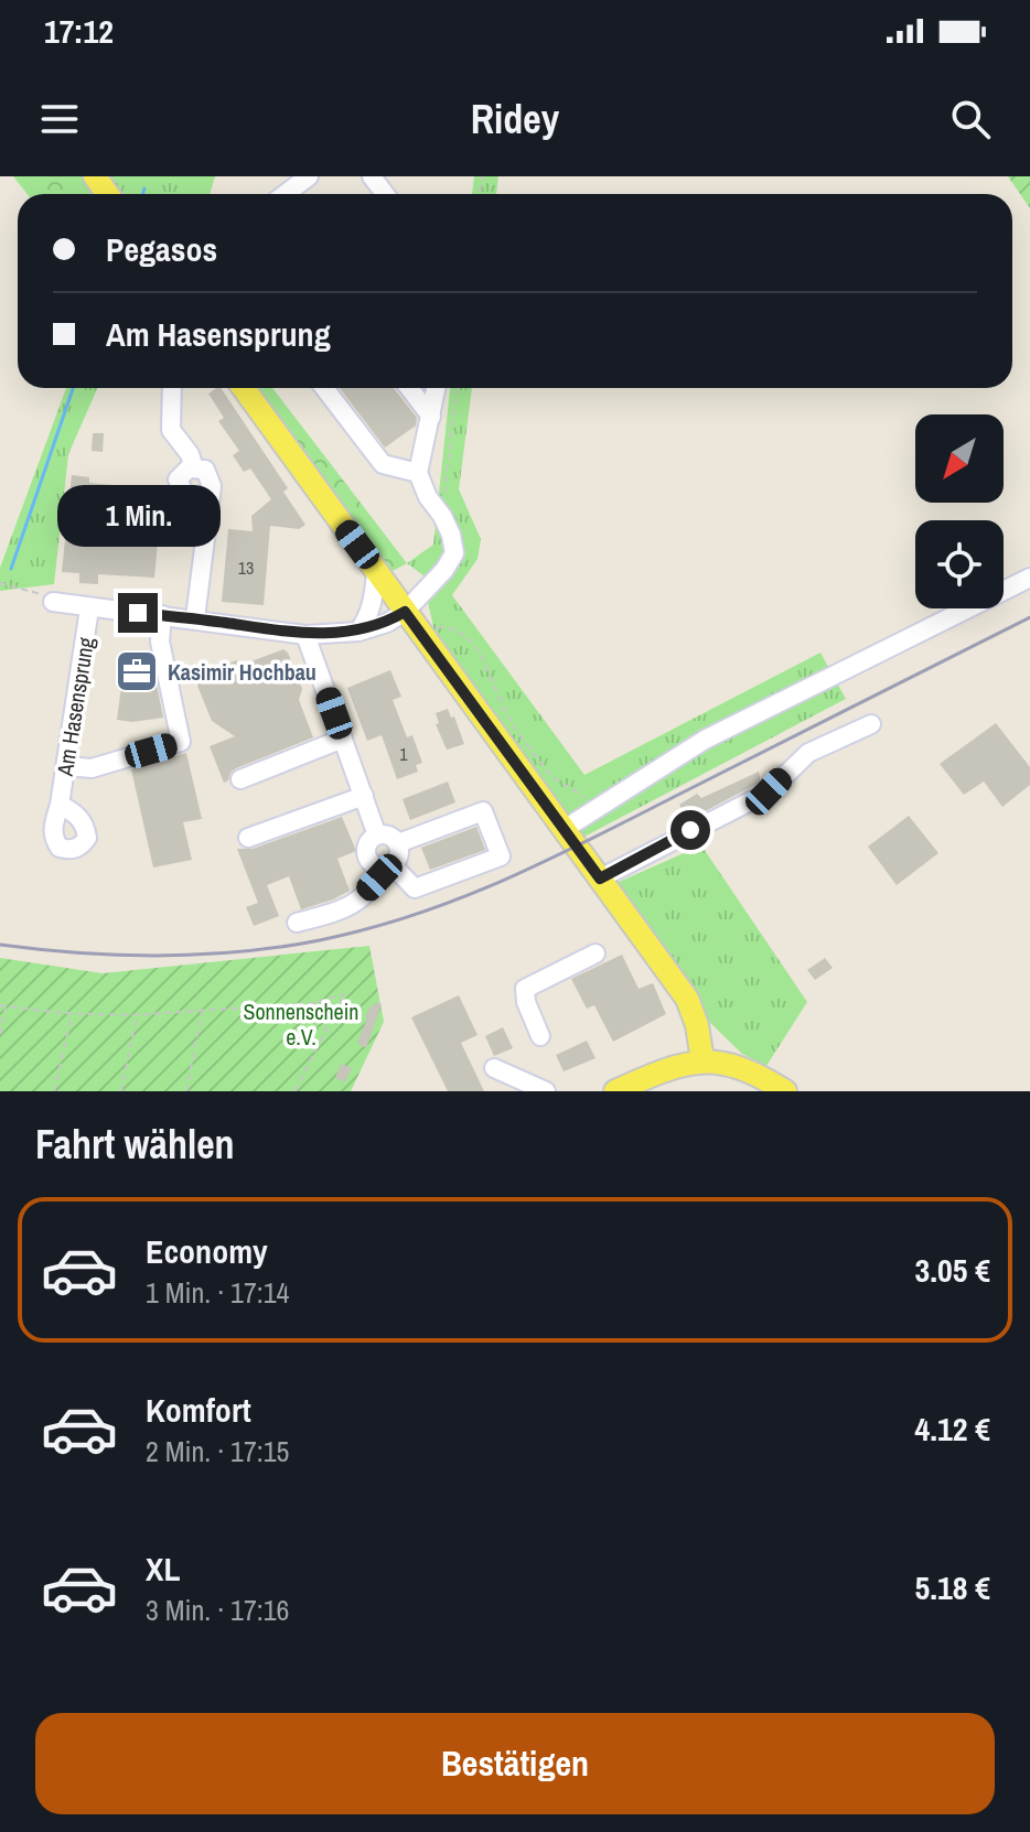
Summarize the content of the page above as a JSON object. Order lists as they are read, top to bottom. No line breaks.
{"streets":{"street":["Am Hasensprung"]},"parks":["Sonnenschein e.V."],"places":{"office":["Kasimir Hochbau"]},"house_numbers":["13","1"],"north":"bottom left","page":{"status":"17:12","header":"Ridey","banner":["Pegasos","Am Hasensprung"],"bubble":"1 Min.","heading":"Fahrt wählen","list":[{"name":"Economy","note":"1 Min. · 17:14","value":"3.05 €"},{"name":"Komfort","note":"2 Min. · 17:15","value":"4.12 €"},{"name":"XL","note":"3 Min. · 17:16","value":"5.18 €"}],"buttons":"Bestätigen"}}
